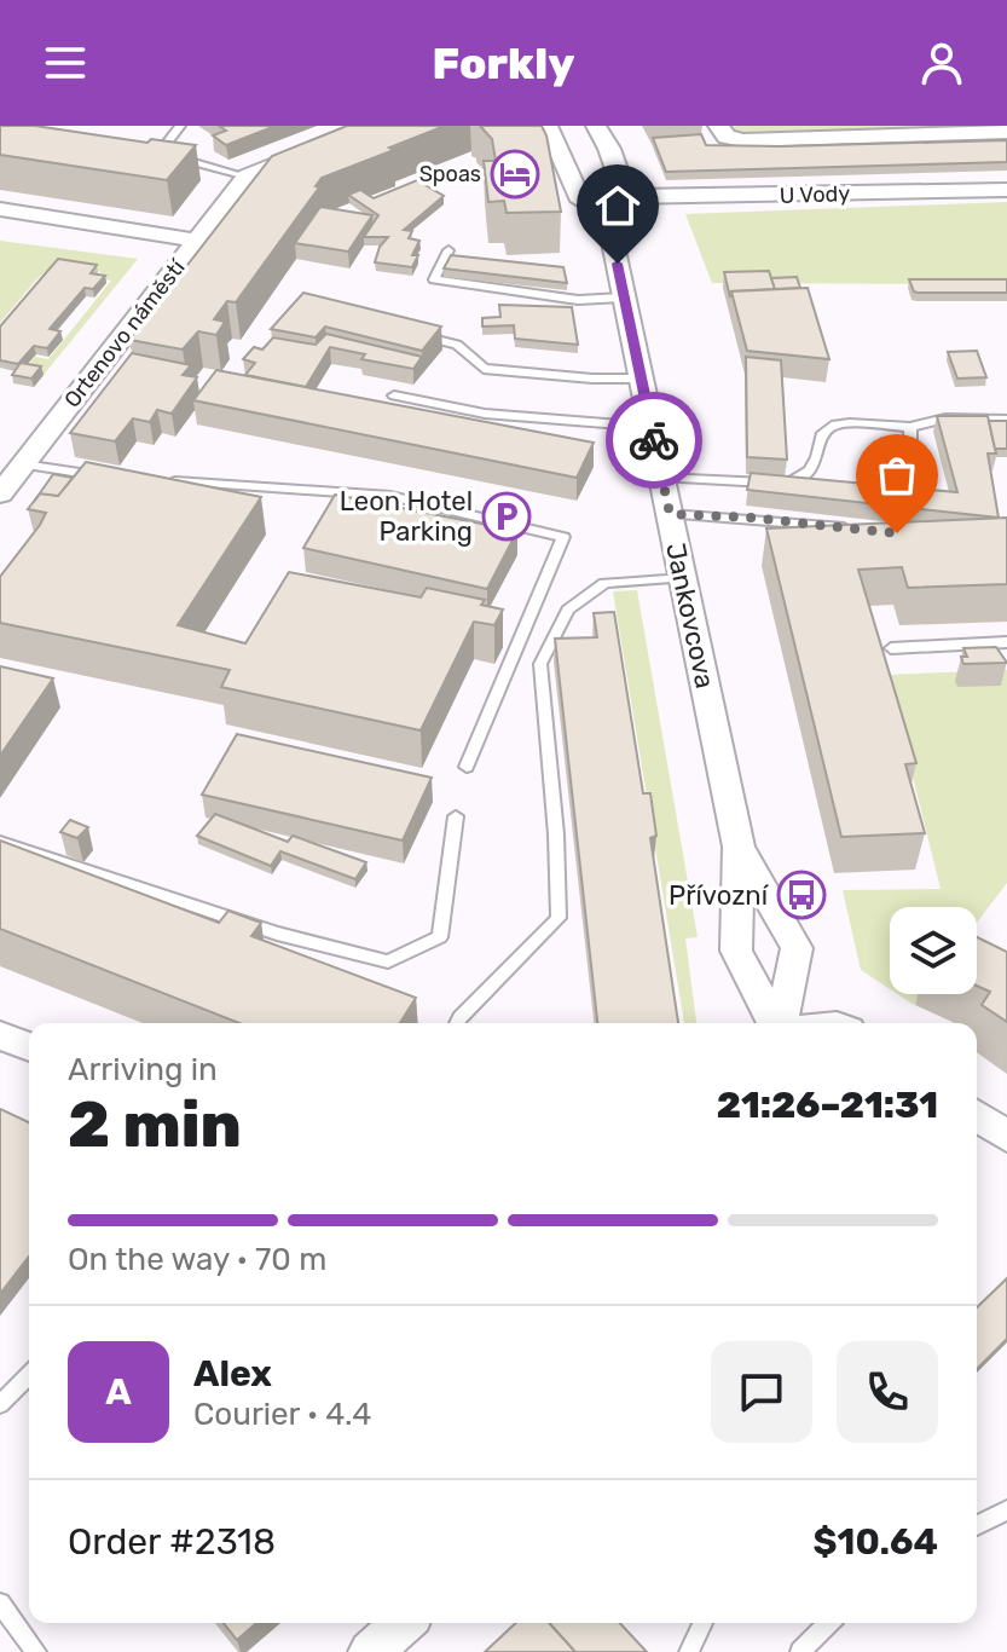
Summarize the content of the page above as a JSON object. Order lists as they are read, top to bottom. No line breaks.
{"streets":{"street":["U Vody","Ortenovo náměstí","Jankovcova"]},"crossings":[["U Vody","Jankovcova"]],"places":{"hotel":["Spoas"],"parking":["Leon Hotel Parking"],"bus stop":["Přívozní"]},"page":{"header":"Forkly","heading":["2 min","Arriving in","21:26–21:31"],"panel":["Alex","Courier · 4.4","Order #2318","$10.64"],"bar":"On the way · 70 m","round":"A"}}
